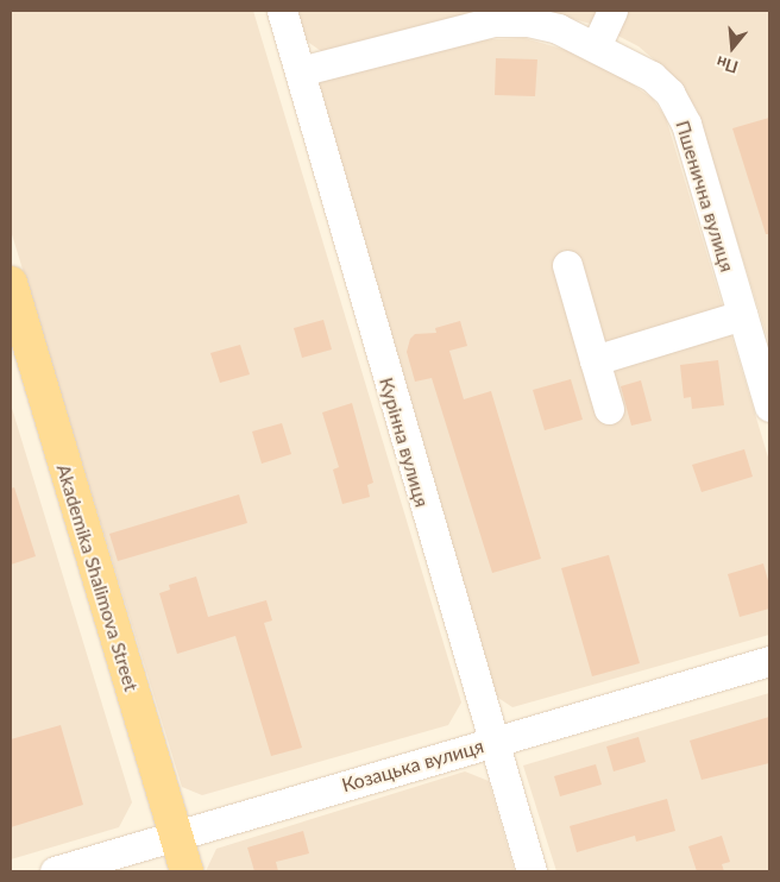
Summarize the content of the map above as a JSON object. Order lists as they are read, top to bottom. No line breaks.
{"streets":{"main road":["Akademika Shalimova Street"],"street":["Пшенична вулиця","Курінна вулиця","Козацька вулиця"]},"crossings":[["Пшенична вулиця","Курінна вулиця"],["Курінна вулиця","Козацька вулиця"],["Akademika Shalimova Street","Козацька вулиця"]],"north":"bottom"}
